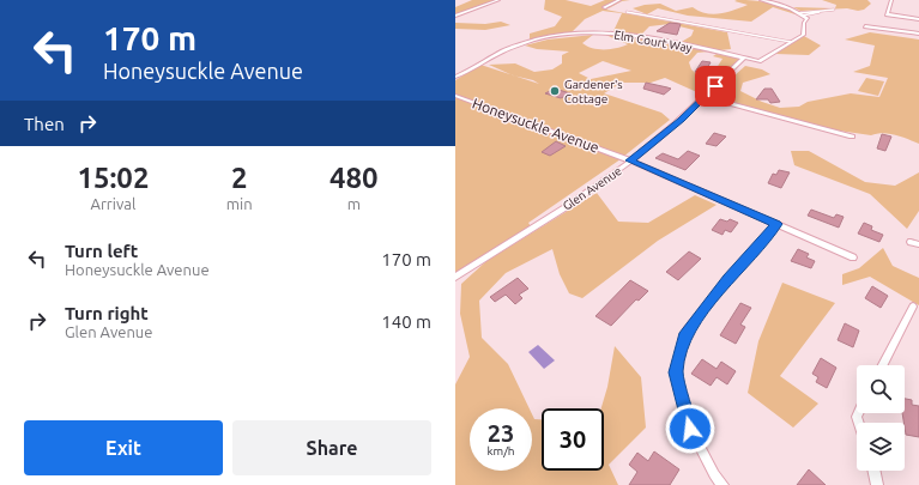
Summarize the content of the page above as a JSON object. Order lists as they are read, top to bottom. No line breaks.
{"streets":{"street":["Elm Court Way","Honeysuckle Avenue","Glen Avenue"]},"crossings":[["Elm Court Way","Glen Avenue"],["Honeysuckle Avenue","Glen Avenue"]],"places":["Gardener's Cottage"],"page":{"turn":["170 m","Honeysuckle Avenue"],"then":"Then","eta":["15:02","Arrival","2","min","480","m"],"list":[{"name":"Turn left","note":"Honeysuckle Avenue","value":"170 m"},{"name":"Turn right","note":"Glen Avenue","value":"140 m"}],"speed":"23 km/h","limit":"30","buttons":["Exit","Share"]}}
